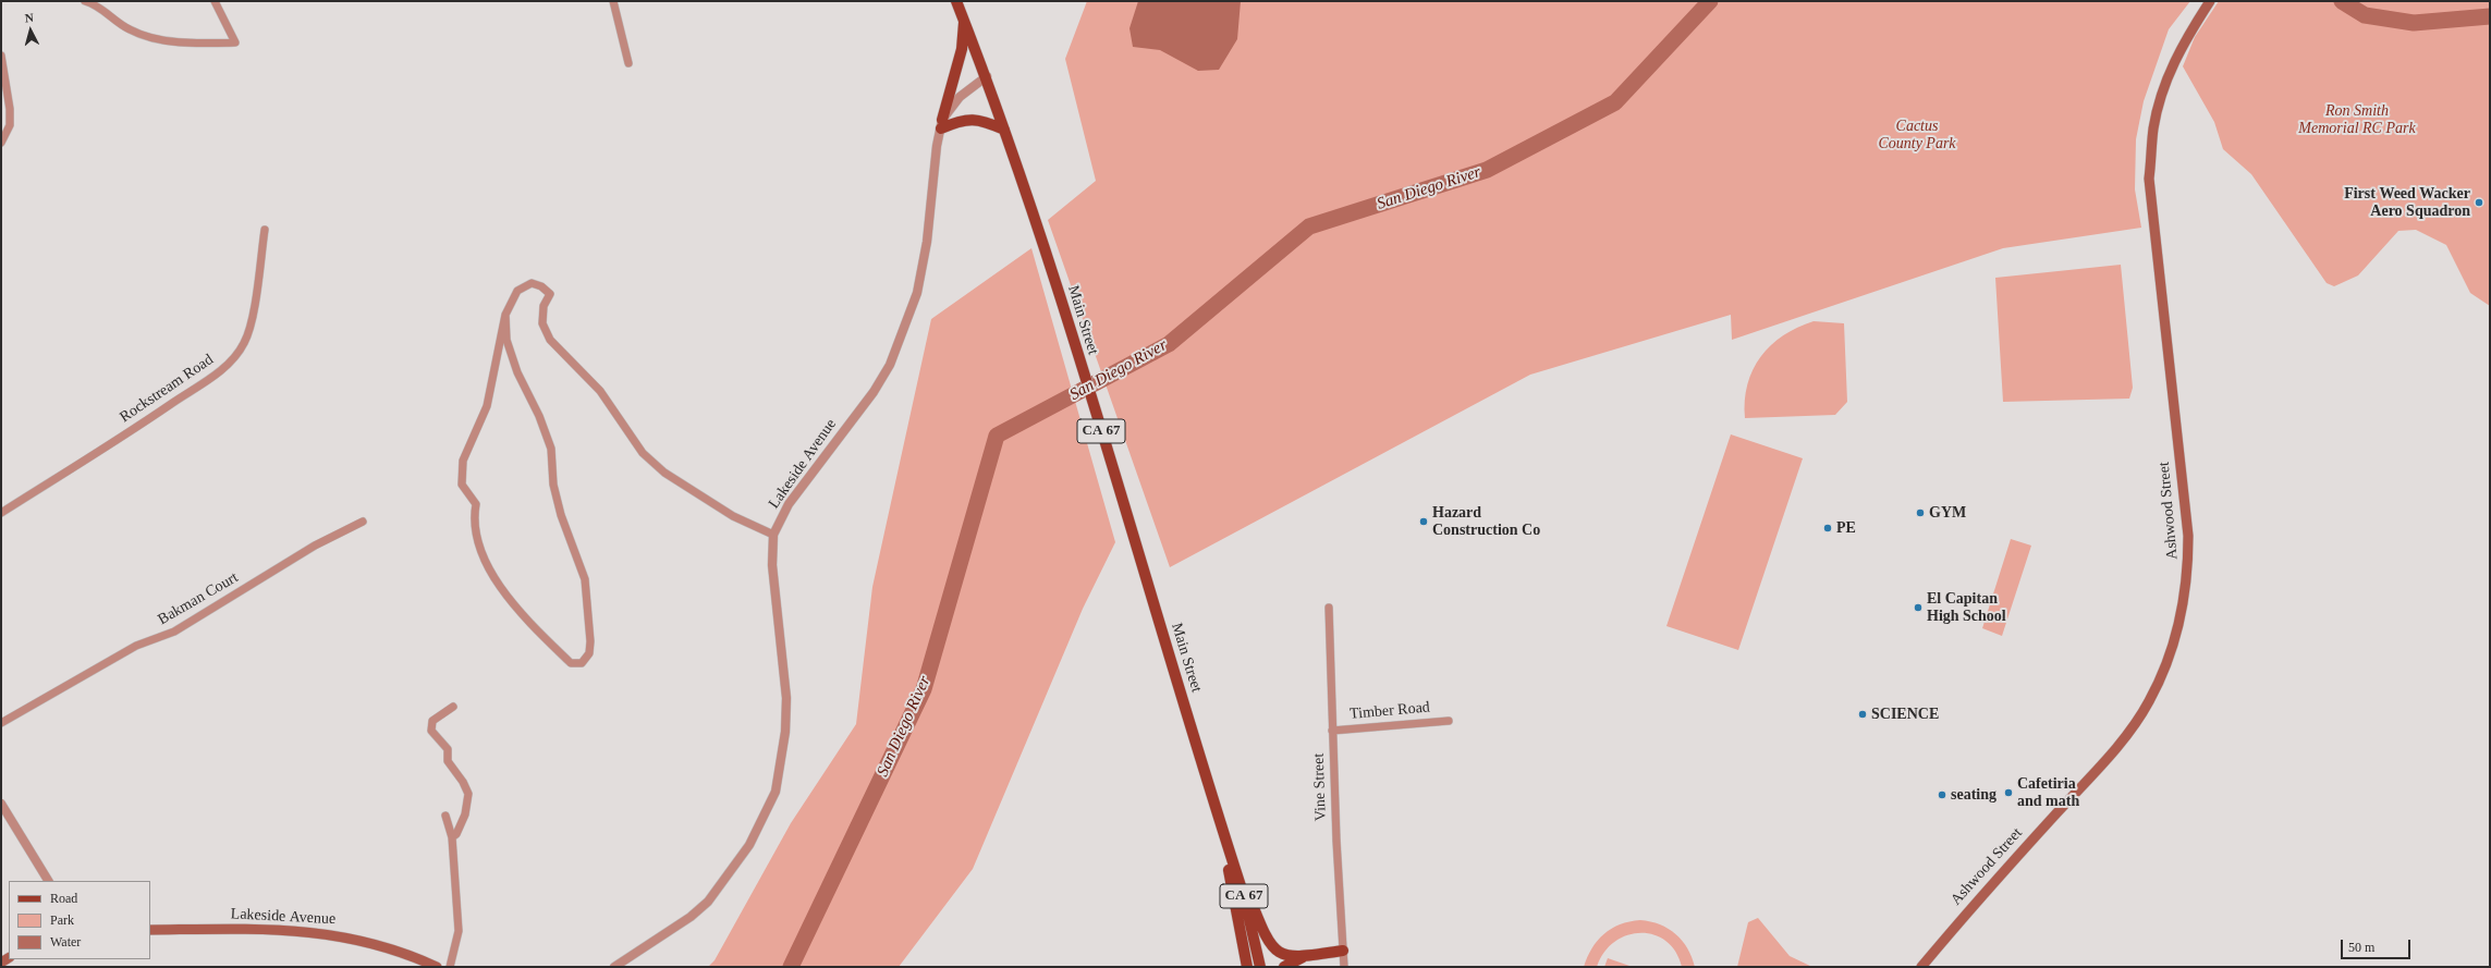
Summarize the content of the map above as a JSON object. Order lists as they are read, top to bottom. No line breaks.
{"streets":{"main road":["Main Street","CA 67","Lakeside Avenue","Ashwood Street"],"street":["Rockstream Road","Bakman Court","Timber Road","Vine Street"]},"crossings":[["Main Street","Lakeside Avenue"],["Timber Road","Vine Street"]],"water":["San Diego River"],"parks":["Ron Smith Memorial RC Park","Cactus County Park"],"places":["First Weed Wacker Aero Squadron","GYM","Hazard Construction Co","PE","El Capitan High School","SCIENCE","Cafetiria and math","seating"],"legend":["Road","Park","Water"],"scale_bar":"50 m","north":"top"}
